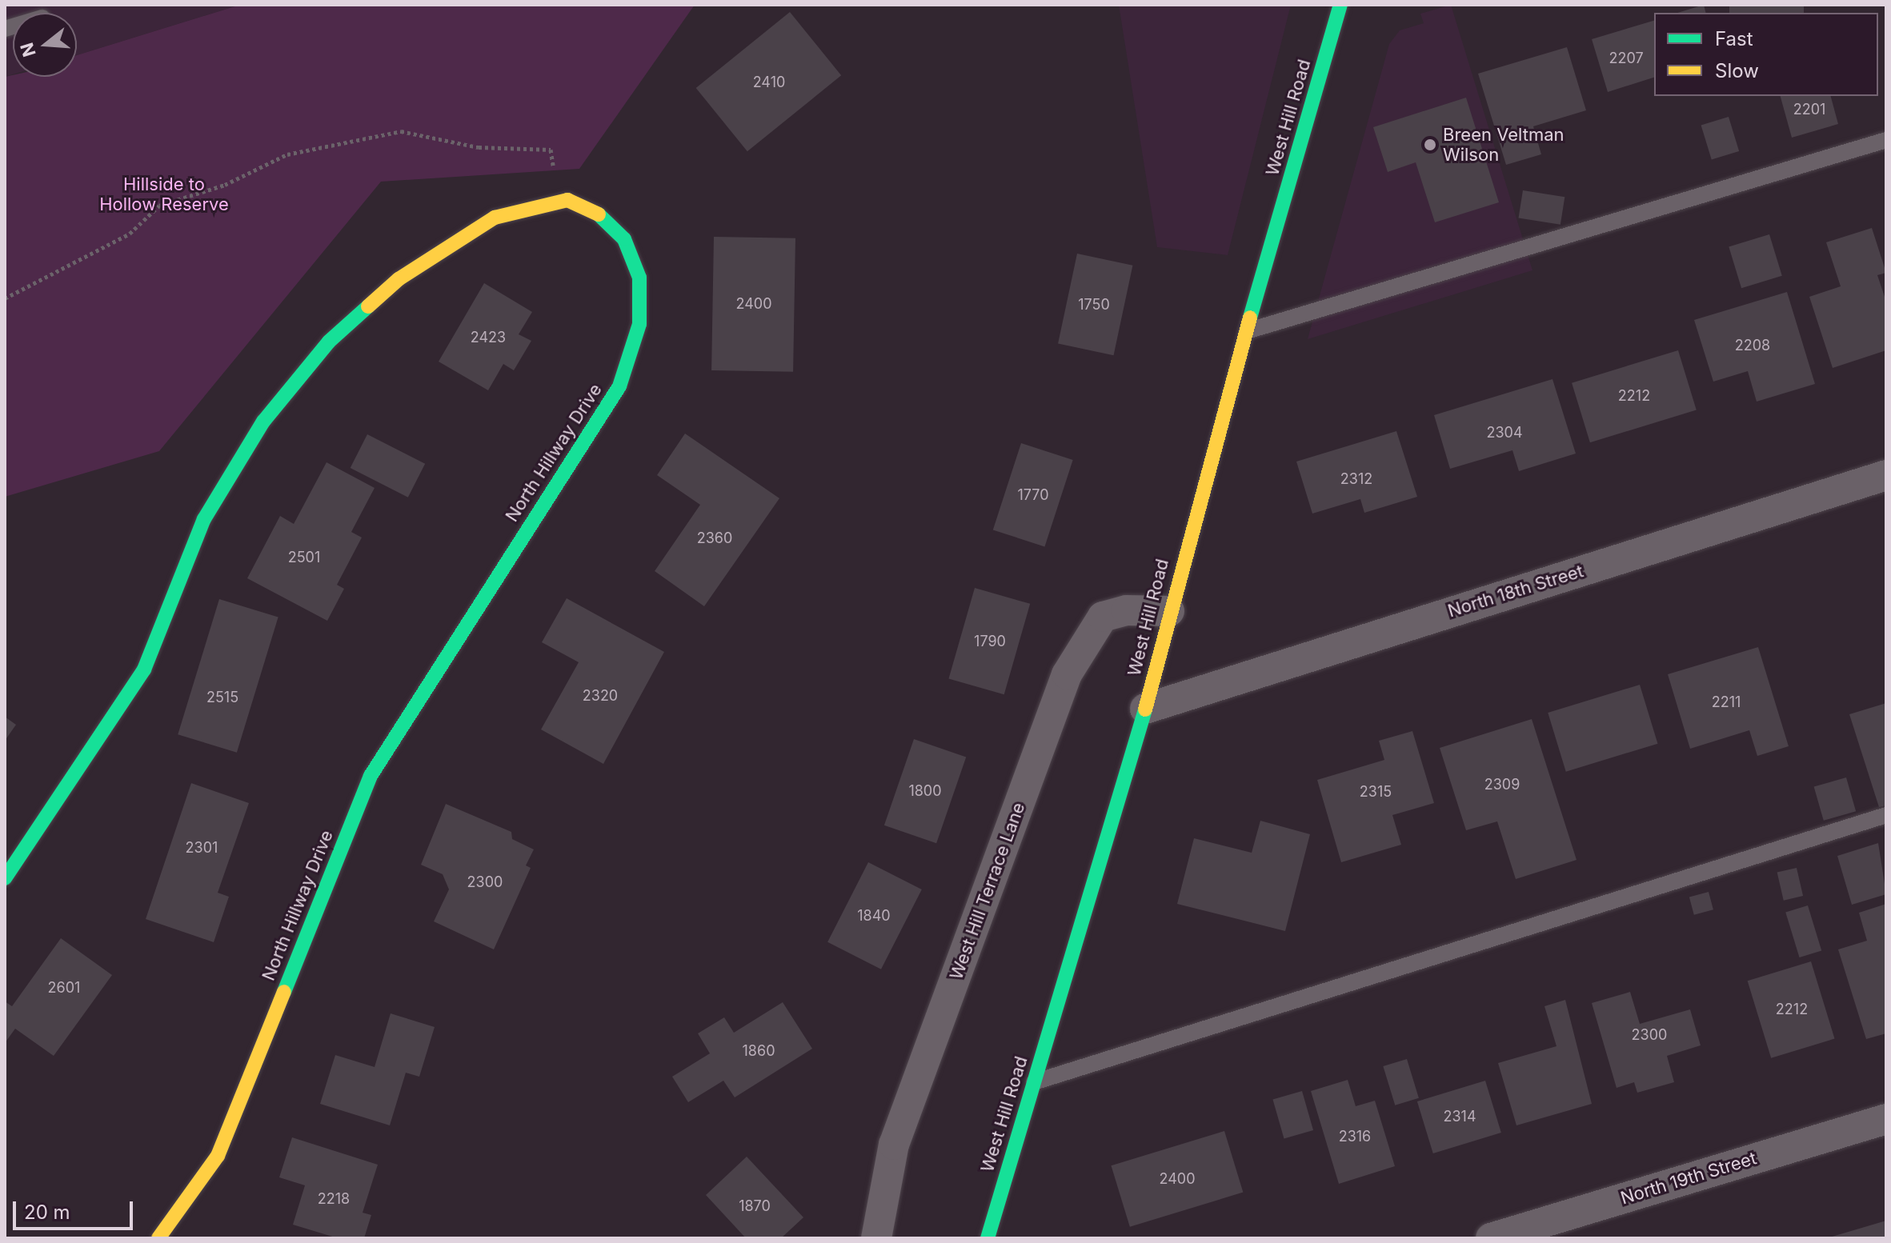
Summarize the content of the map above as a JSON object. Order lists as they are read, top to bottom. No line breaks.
{"streets":{"street":["West Hill Road","North Hillway Drive","North 18th Street","West Hill Terrace Lane","North 19th Street"]},"crossings":[["West Hill Road","North 18th Street"],["West Hill Road","West Hill Terrace Lane"]],"parks":["Hillside to Hollow Reserve"],"places":["Breen Veltman Wilson"],"house_numbers":["2207","2410","2201","2400","1750","2423","2208","2212","2304","2312","1770","2360","2501","1790","2320","2515","2211","2309","1800","2315","2301","2300","1840","2601","2212","2300","1860","2314","2316","2400","2218","1870"],"legend":["Fast","Slow"],"scale_bar":"20 m","north":"left"}
